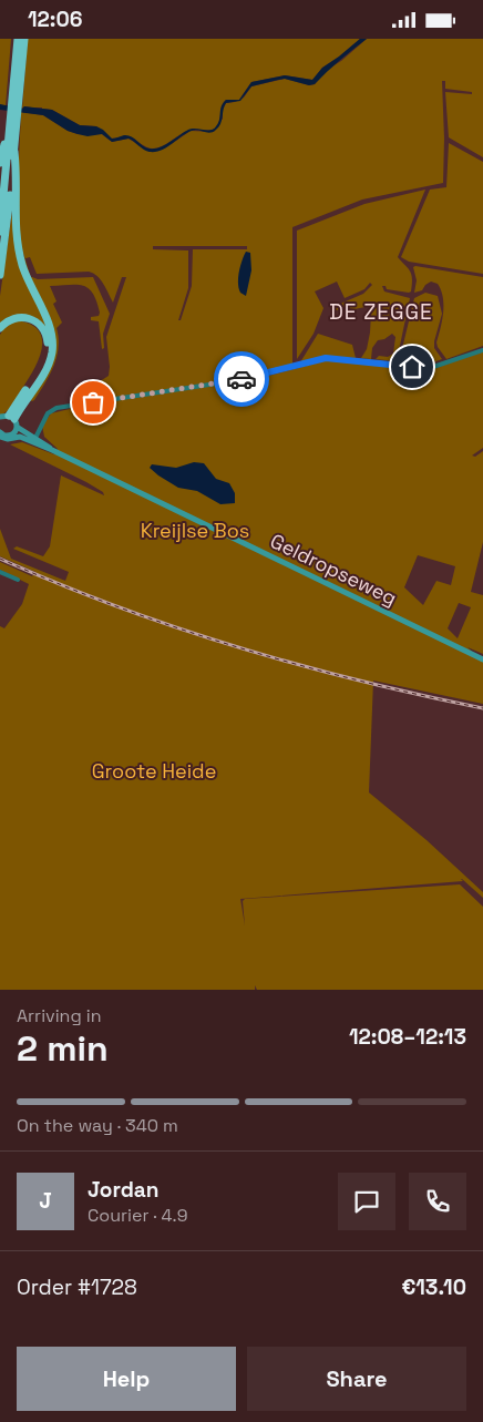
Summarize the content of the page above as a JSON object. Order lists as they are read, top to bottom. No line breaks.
{"streets":{"main road":["Geldropseweg"]},"districts":["DE ZEGGE"],"parks":["Kreijlse Bos","Groote Heide"],"page":{"status":"12:06","heading":["2 min","Arriving in","12:08–12:13"],"panel":["Jordan","Courier · 4.9","Order #1728","€13.10"],"bar":"On the way · 340 m","round":"J","buttons":["Help","Share"]}}
